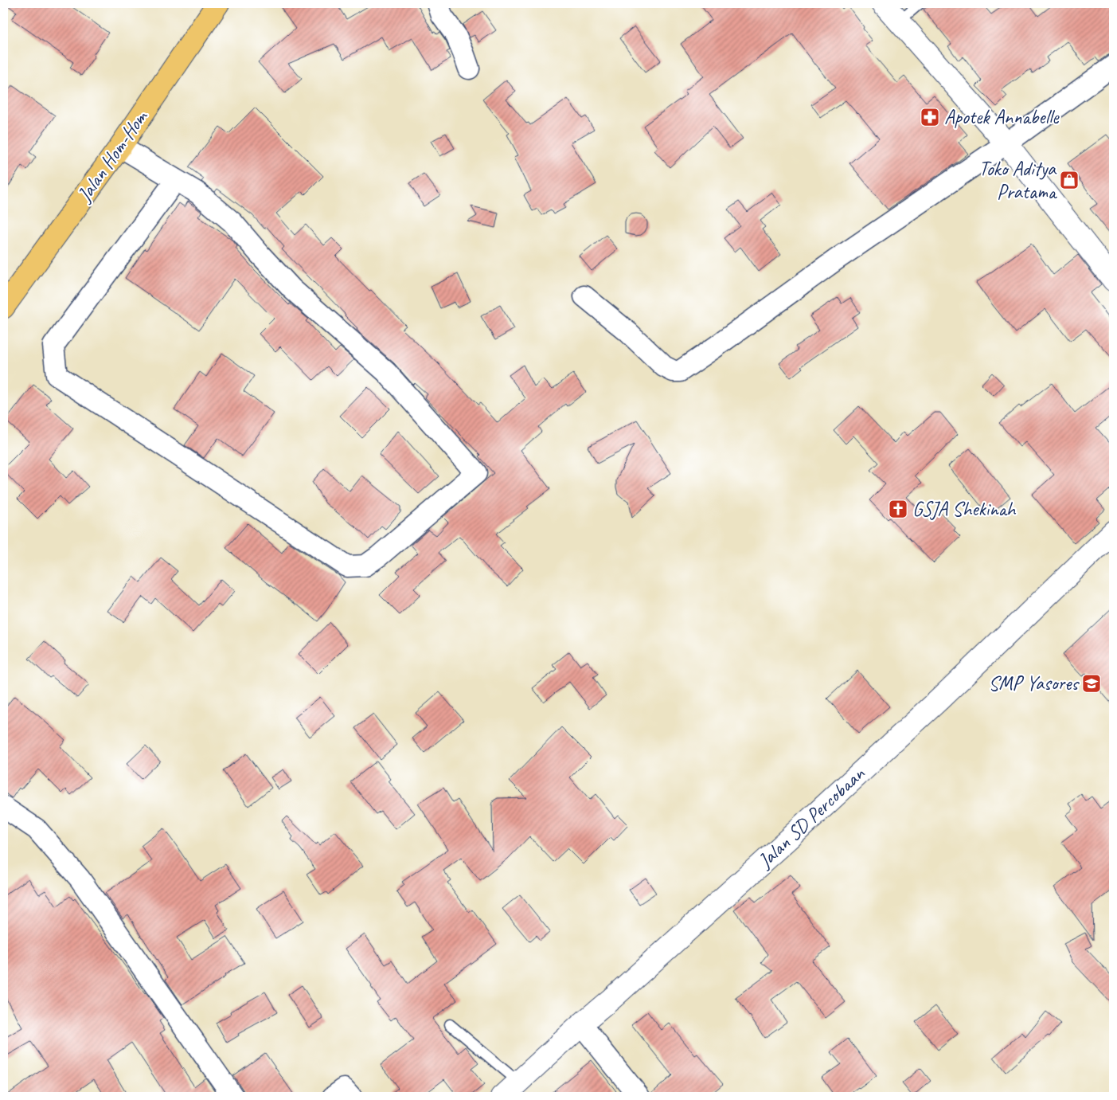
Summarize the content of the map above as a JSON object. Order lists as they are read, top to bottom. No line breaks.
{"streets":{"highway":["Jalan Hom-Hom"],"street":["Jalan SD Percobaan"]},"places":{"pharmacy":["Apotek Annabelle"],"shop":["Toko Aditya Pratama"],"church":["GSJA Shekinah"],"school or university":["SMP Yasores"]}}
